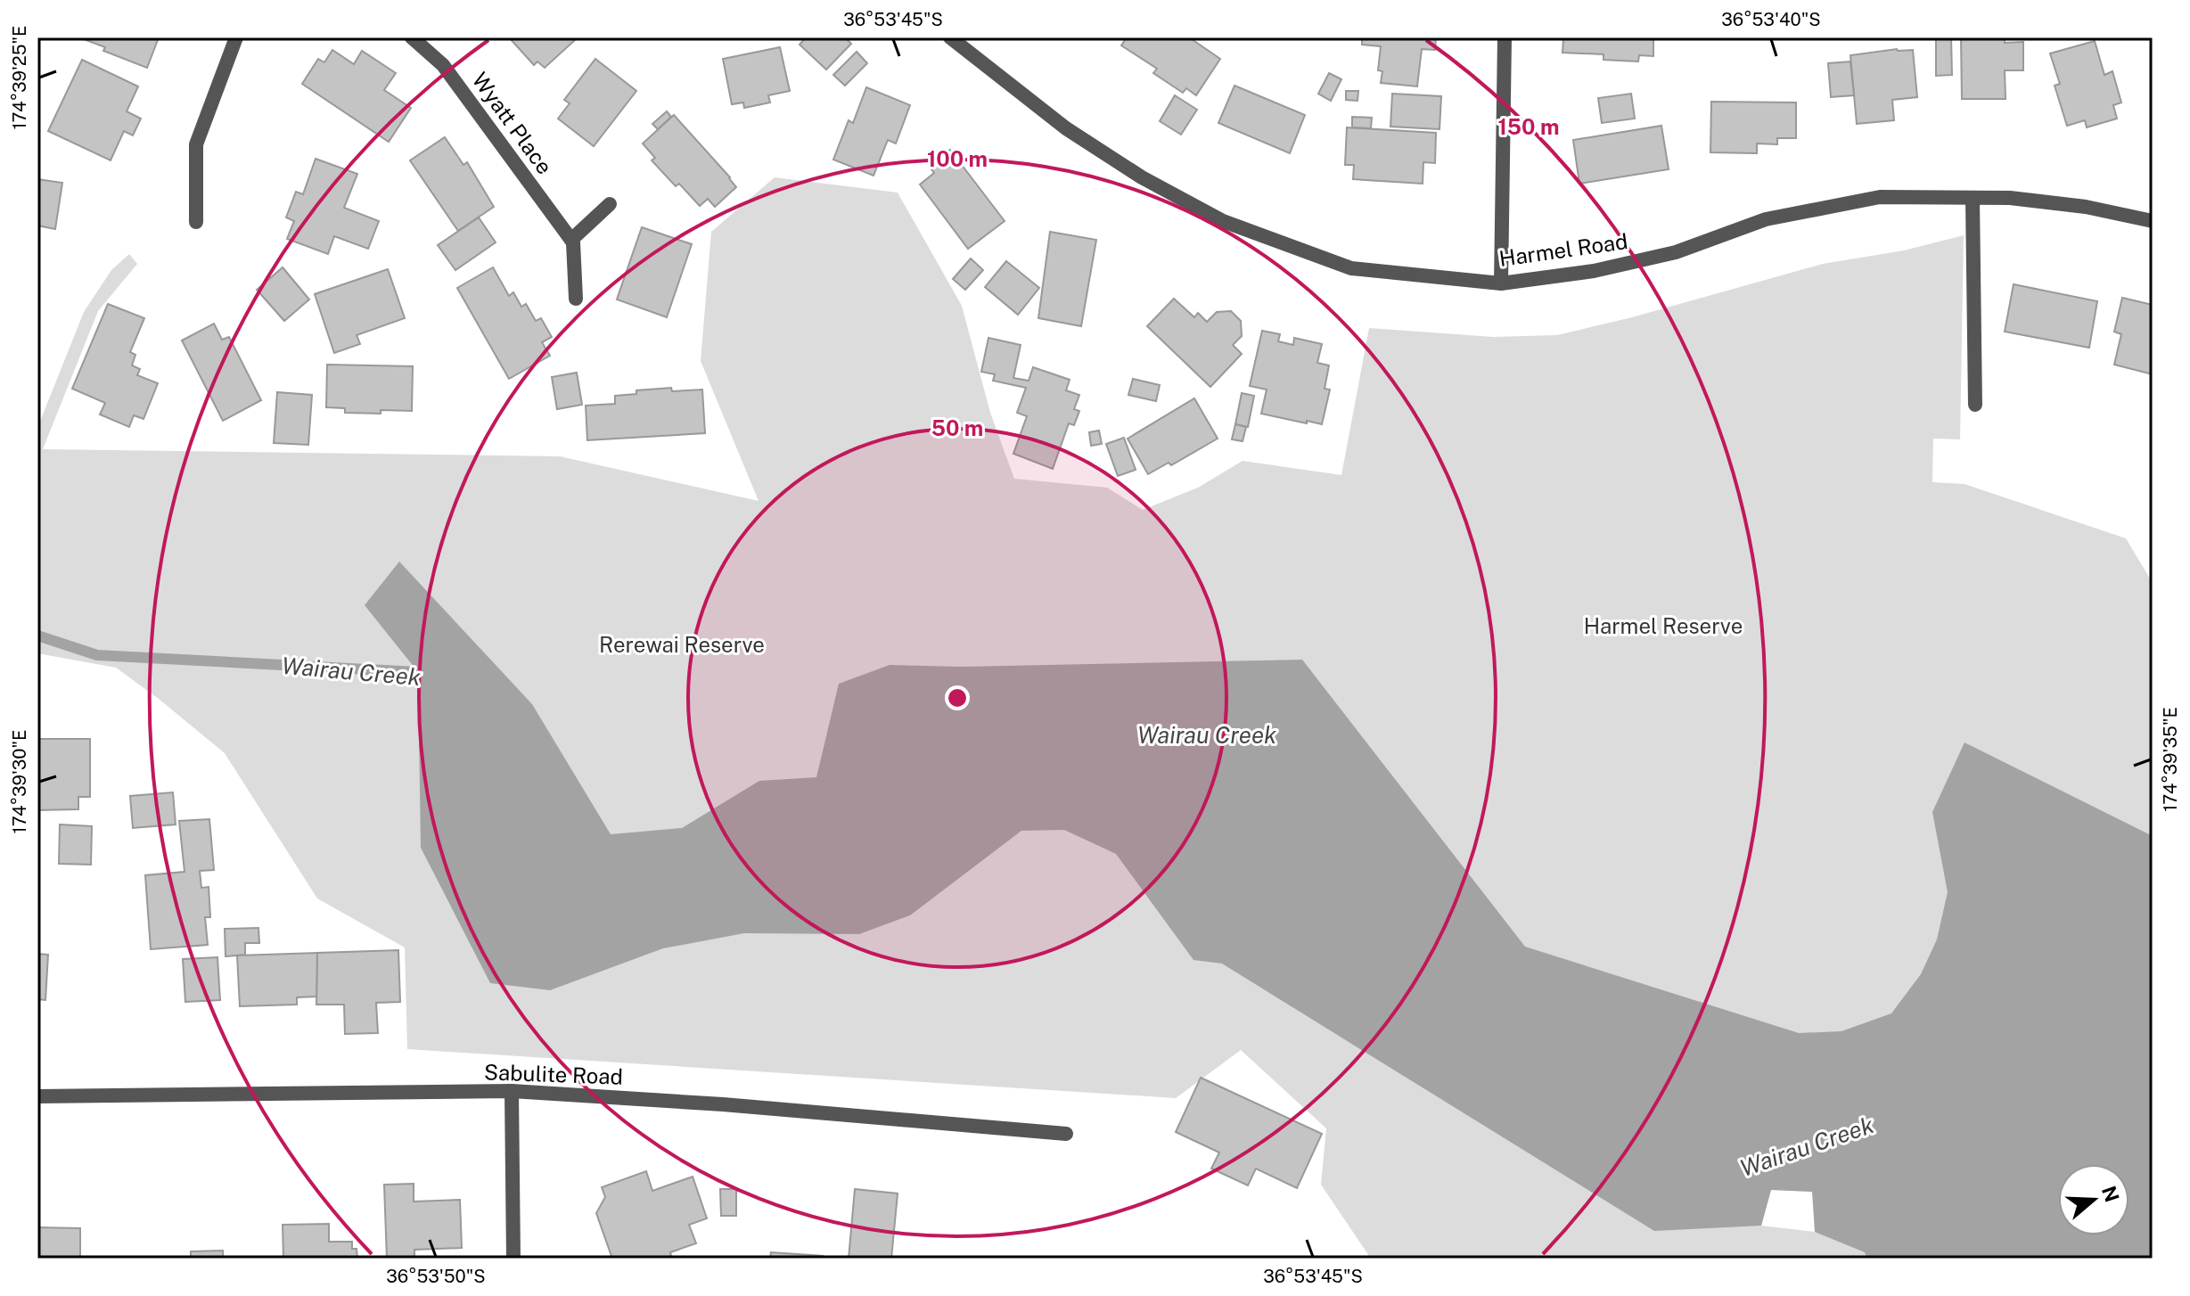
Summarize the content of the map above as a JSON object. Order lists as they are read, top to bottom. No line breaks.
{"streets":{"street":["Wyatt Place","Harmel Road","Sabulite Road"]},"water":["Wairau Creek"],"parks":["Harmel Reserve","Rerewai Reserve"],"north":"right","coordinates":["36°53'45\"S","36°53'40\"S","174°39'25\"E","174°39'35\"E","174°39'30\"E","36°53'50\"S"],"rings":["150 m","100 m","50 m"]}
